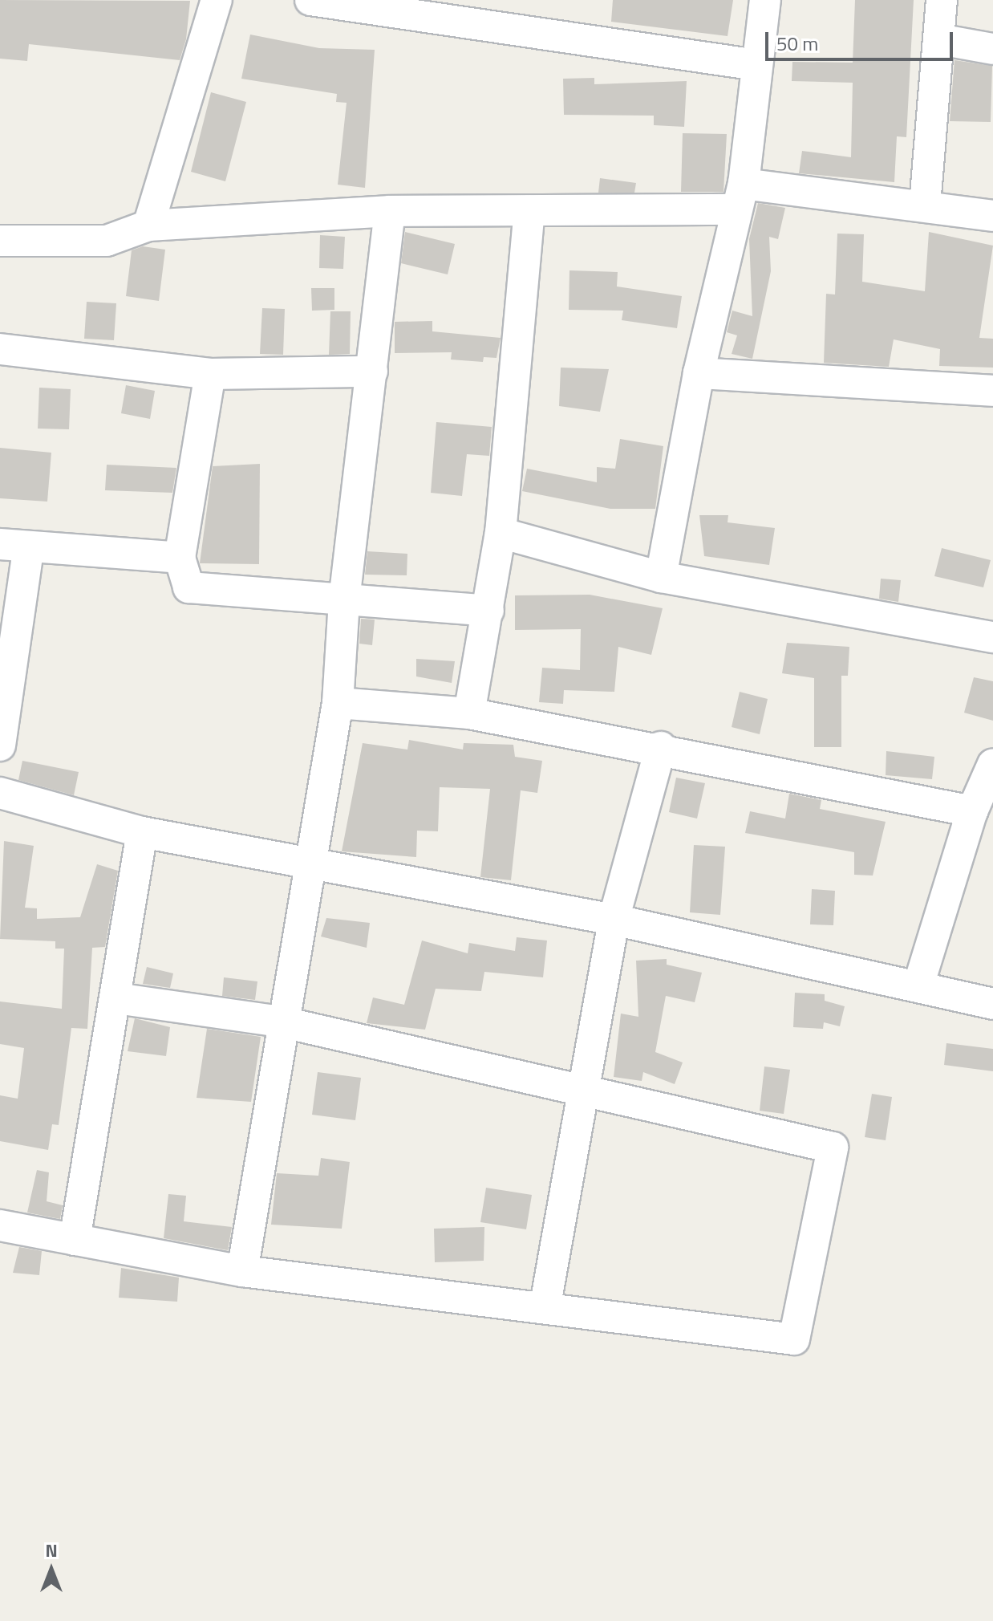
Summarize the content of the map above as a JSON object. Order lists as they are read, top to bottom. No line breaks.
{"scale_bar":"50 m","north":"top"}
